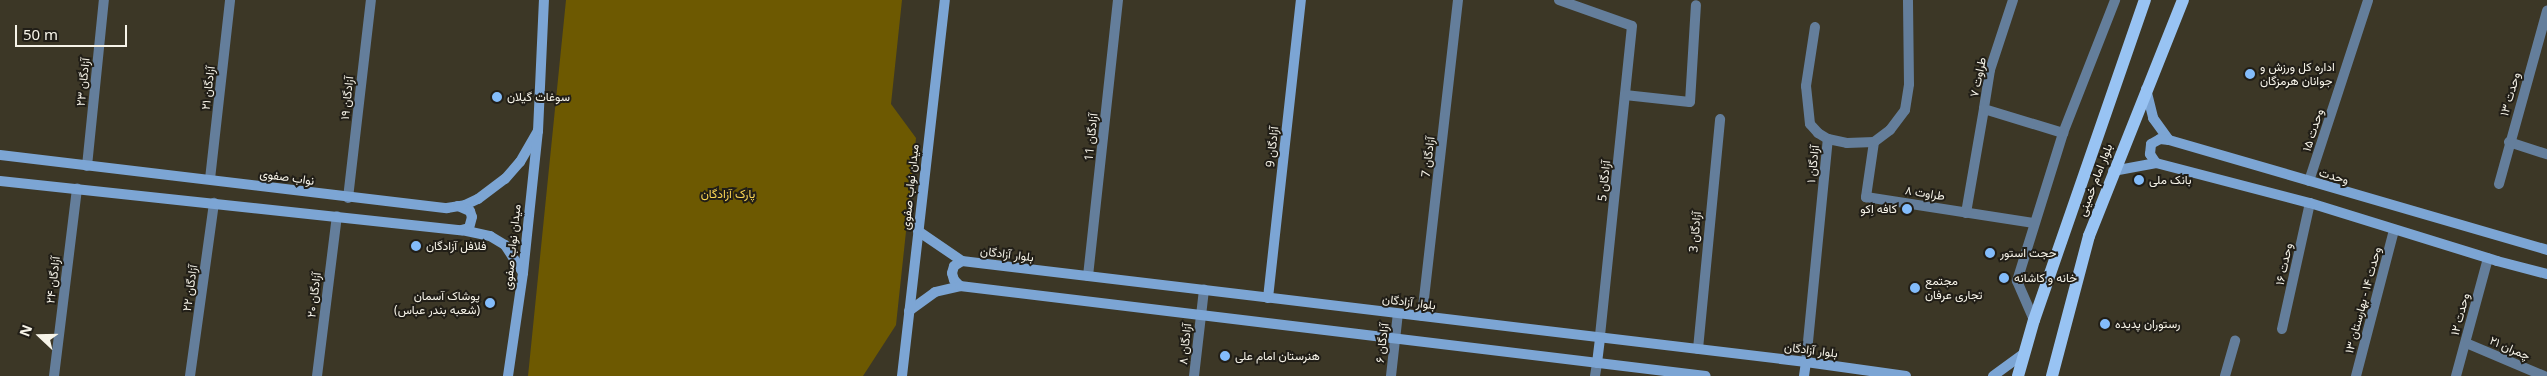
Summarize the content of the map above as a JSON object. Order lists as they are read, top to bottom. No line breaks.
{"streets":{"main road":["آزادگان 9","وحدت","نواب صفوی","بلوار امام خمینی","میدان نواب صفوی","بلوار آزادگان"],"street":["طراوت ۷","آزادگان ۲۳","آزادگان ۲۱","وحدت ۱۳","آزادگان ۱۹","وحدت ۱۵","آزادگان 11","آزادگان 7","آزادگان ۱","آزادگان 5","طراوت ۸","آزادگان 3","وحدت ۱۶","آزادگان ۲۴","آزادگان ۲۲","آزادگان ۲۰","وحدت ۱۴ - بهارستان ۱۳","وحدت ۱۲","آزادگان ۶","آزادگان ۸","چمران ۲۱"]},"crossings":[["آزادگان ۲۳","نواب صفوی"],["آزادگان ۲۱","نواب صفوی"],["آزادگان ۱۹","نواب صفوی"],["وحدت ۱۵","وحدت"],["آزادگان 11","بلوار آزادگان"],["آزادگان 9","بلوار آزادگان"],["آزادگان 7","بلوار آزادگان"],["آزادگان ۱","طراوت ۸"],["آزادگان ۱","بلوار آزادگان"],["نواب صفوی","میدان نواب صفوی"],["آزادگان 5","بلوار آزادگان"],["میدان نواب صفوی","بلوار آزادگان"],["آزادگان 3","بلوار آزادگان"],["بلوار آزادگان","آزادگان ۶"],["بلوار آزادگان","آزادگان ۸"],["وحدت ۱۲","چمران ۲۱"]],"parks":["پارک آزادگان"],"places":["اداره کل ورزش و جوانان هرمزگان","سوغات گیلان","بانک ملی","کافه اِکو","فلافل آزادگان","حجت استور","خانه و کاشانه","مجتمع تجاری عرفان","پوشاک آسمان (شعبه بندر عباس)","رستوران پدیده","هنرستان امام علی"],"scale_bar":"50 m","north":"left"}
